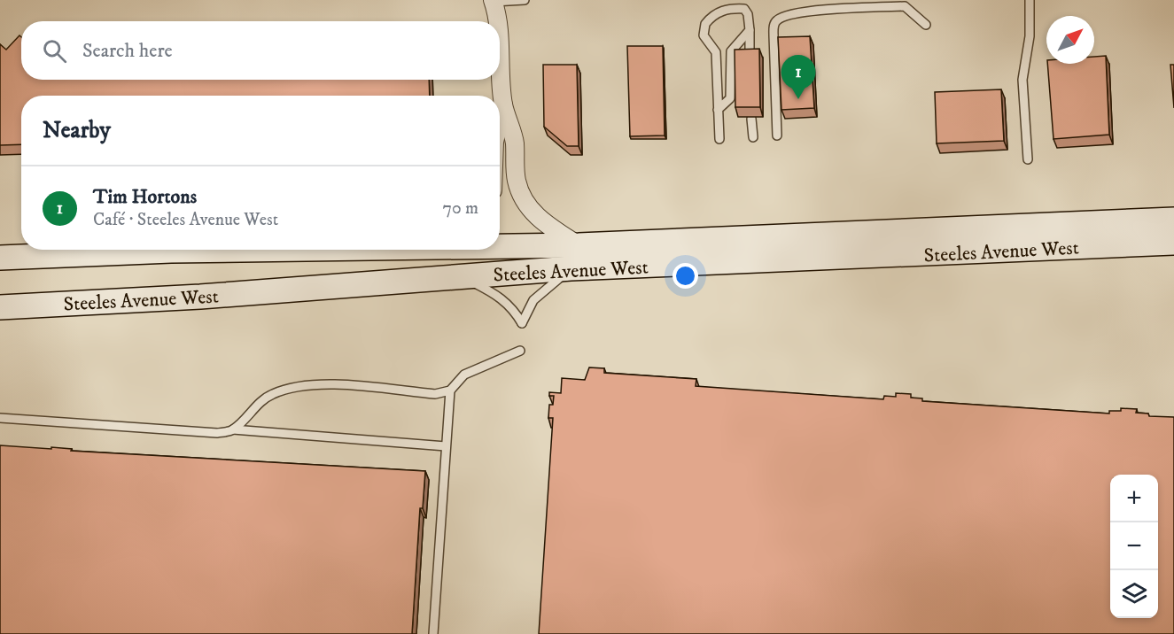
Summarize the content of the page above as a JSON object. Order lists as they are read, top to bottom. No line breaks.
{"streets":{"main road":["Steeles Avenue West"]},"north":"top right","page":{"search":"Search here","pins":"1","heading":"Nearby","list":[{"mark":"1","name":"Tim Hortons","note":"Café · Steeles Avenue West","value":"70 m"}],"map_buttons":["+","−"]}}
